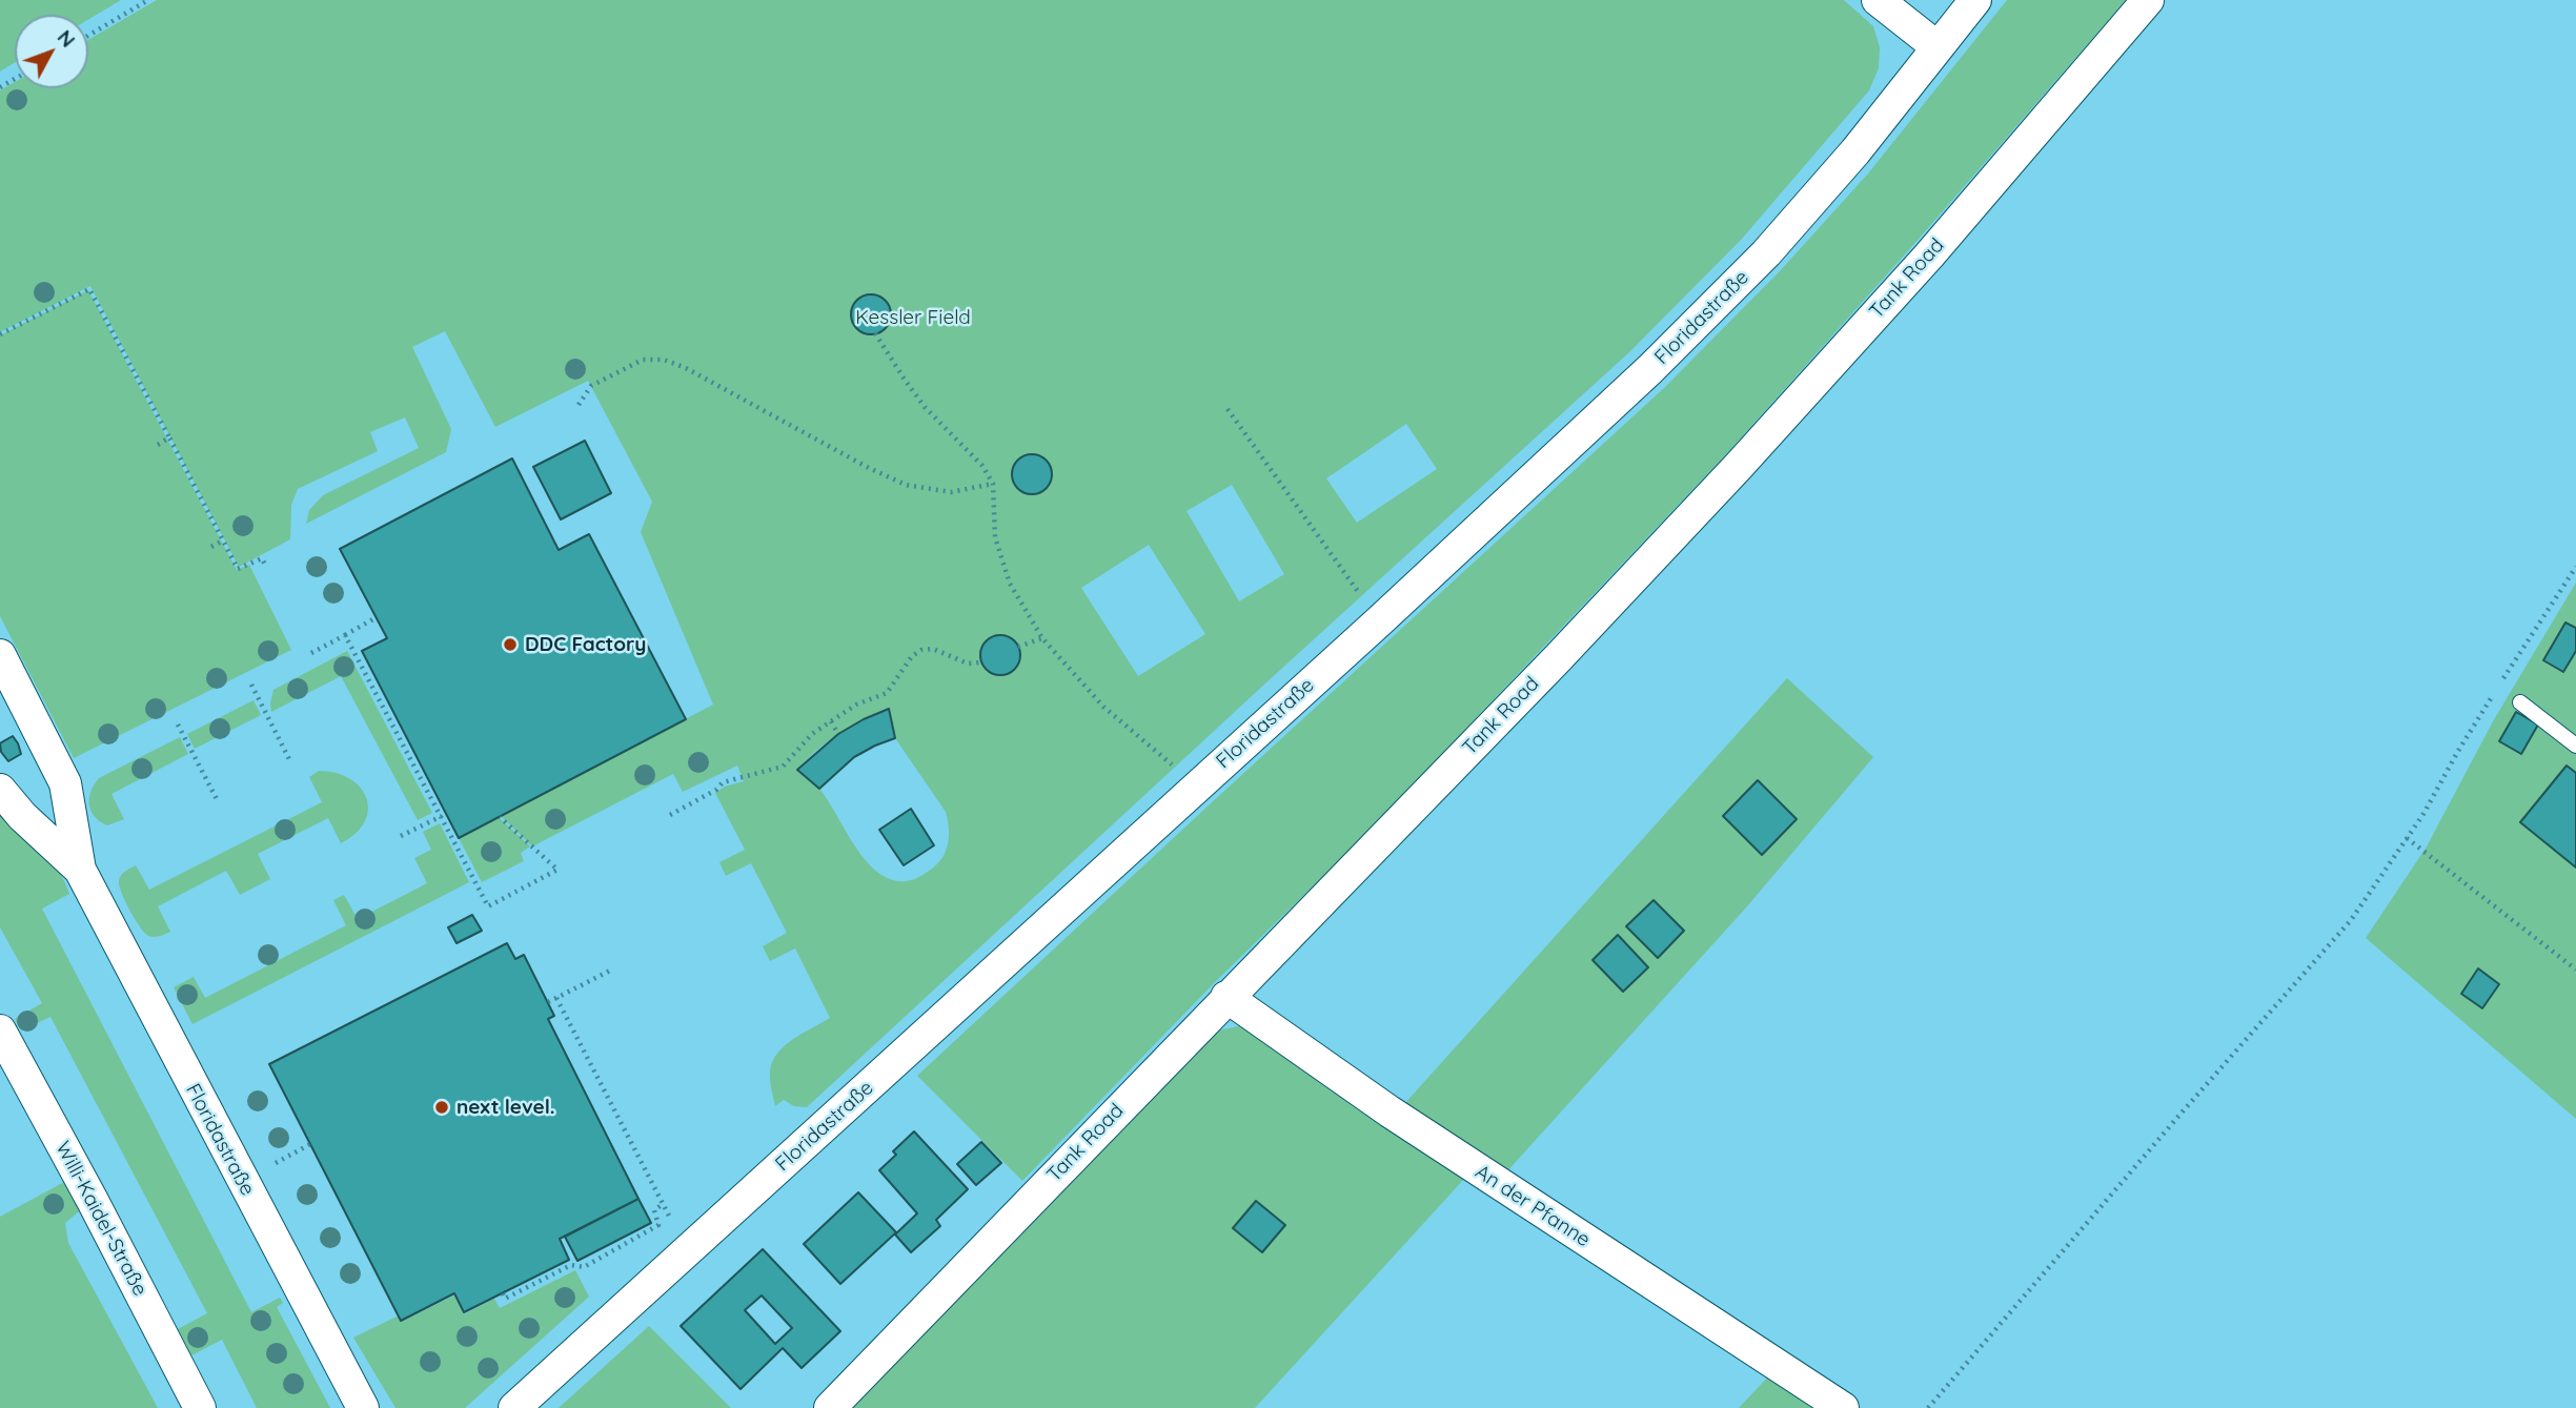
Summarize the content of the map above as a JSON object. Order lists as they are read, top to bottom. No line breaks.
{"streets":{"street":["Tank Road","Floridastraße","An der Pfanne","Willi-Kaidel-Straße"]},"crossings":[["Tank Road","An der Pfanne"]],"parks":["Kessler Field"],"places":["DDC Factory","next level."],"north":"top right"}
